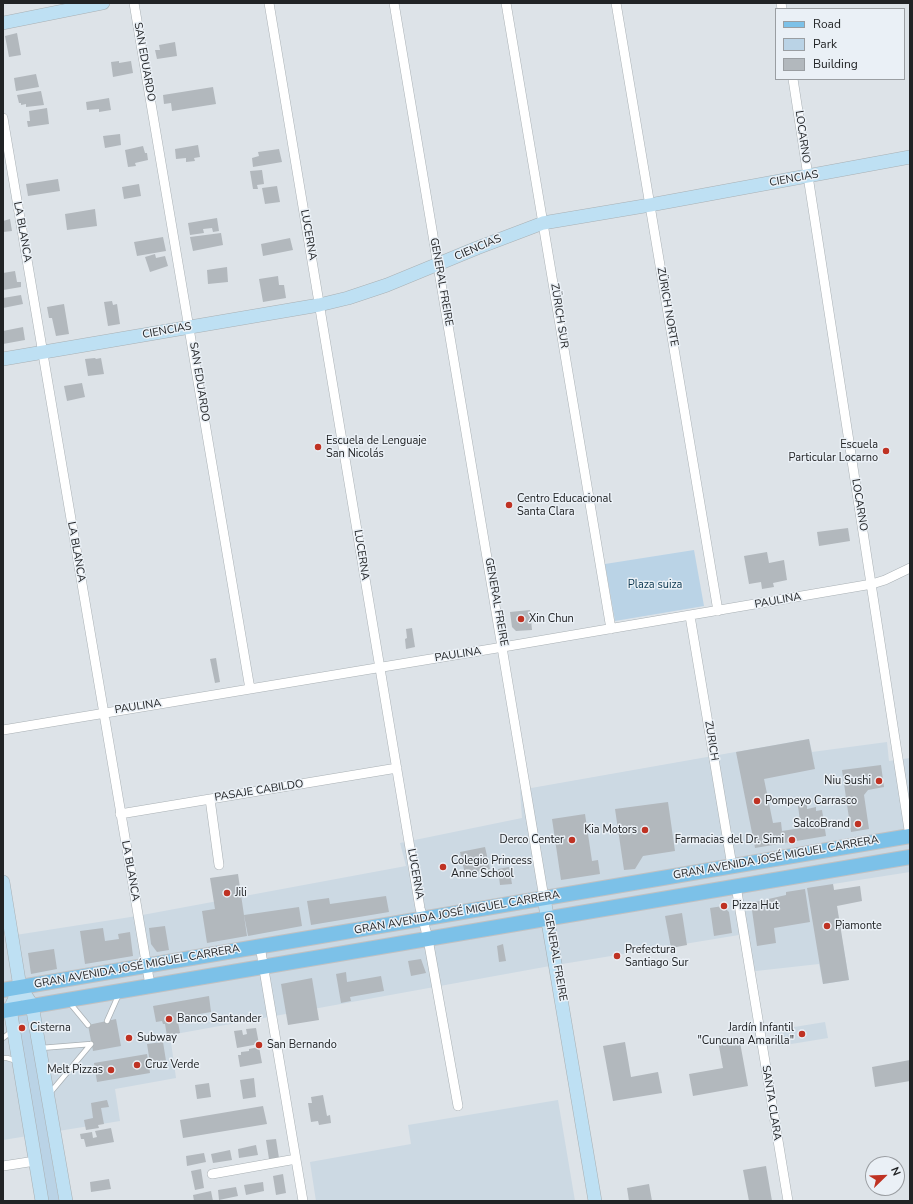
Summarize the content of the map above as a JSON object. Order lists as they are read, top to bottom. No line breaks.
{"streets":{"main road":["GRAN AVENIDA JOSÉ MIGUEL CARRERA"],"street":["SAN EDUARDO","LOCARNO","CIENCIAS","LA BLANCA","LUCERNA","GENERAL FREIRE","ZÜRICH NORTE","ZÜRICH SUR","PAULINA","ZURICH","PASAJE CABILDO","SANTA CLARA"]},"crossings":[["SAN EDUARDO","CIENCIAS"],["SAN EDUARDO","PAULINA"],["LOCARNO","CIENCIAS"],["LOCARNO","PAULINA"],["LOCARNO","GRAN AVENIDA JOSÉ MIGUEL CARRERA"],["CIENCIAS","LA BLANCA"],["CIENCIAS","LUCERNA"],["CIENCIAS","GENERAL FREIRE"],["CIENCIAS","ZÜRICH NORTE"],["CIENCIAS","ZÜRICH SUR"],["LA BLANCA","PAULINA"],["LA BLANCA","PASAJE CABILDO"],["LA BLANCA","GRAN AVENIDA JOSÉ MIGUEL CARRERA"],["LUCERNA","PAULINA"],["LUCERNA","PASAJE CABILDO"],["LUCERNA","GRAN AVENIDA JOSÉ MIGUEL CARRERA"],["GENERAL FREIRE","PAULINA"],["GENERAL FREIRE","GRAN AVENIDA JOSÉ MIGUEL CARRERA"],["ZÜRICH NORTE","PAULINA"],["ZÜRICH SUR","PAULINA"],["PAULINA","ZURICH"],["ZURICH","GRAN AVENIDA JOSÉ MIGUEL CARRERA"],["GRAN AVENIDA JOSÉ MIGUEL CARRERA","SANTA CLARA"]],"parks":["Plaza suiza"],"places":["Escuela de Lenguaje San Nicolás","Escuela Particular Locarno","Centro Educacional Santa Clara","Xin Chun","Niu Sushi","Pompeyo Carrasco","SalcoBrand","Kia Motors","Derco Center","Farmacias del Dr. Simi","Colegio Princess Anne School","Jili","Pizza Hut","Piamonte","Prefectura Santiago Sur","Banco Santander","Cisterna","Jardín Infantil \"Cuncuna Amarilla\"","Subway","San Bernando","Cruz Verde","Melt Pizzas"],"legend":["Road","Park","Building"],"north":"top right"}
